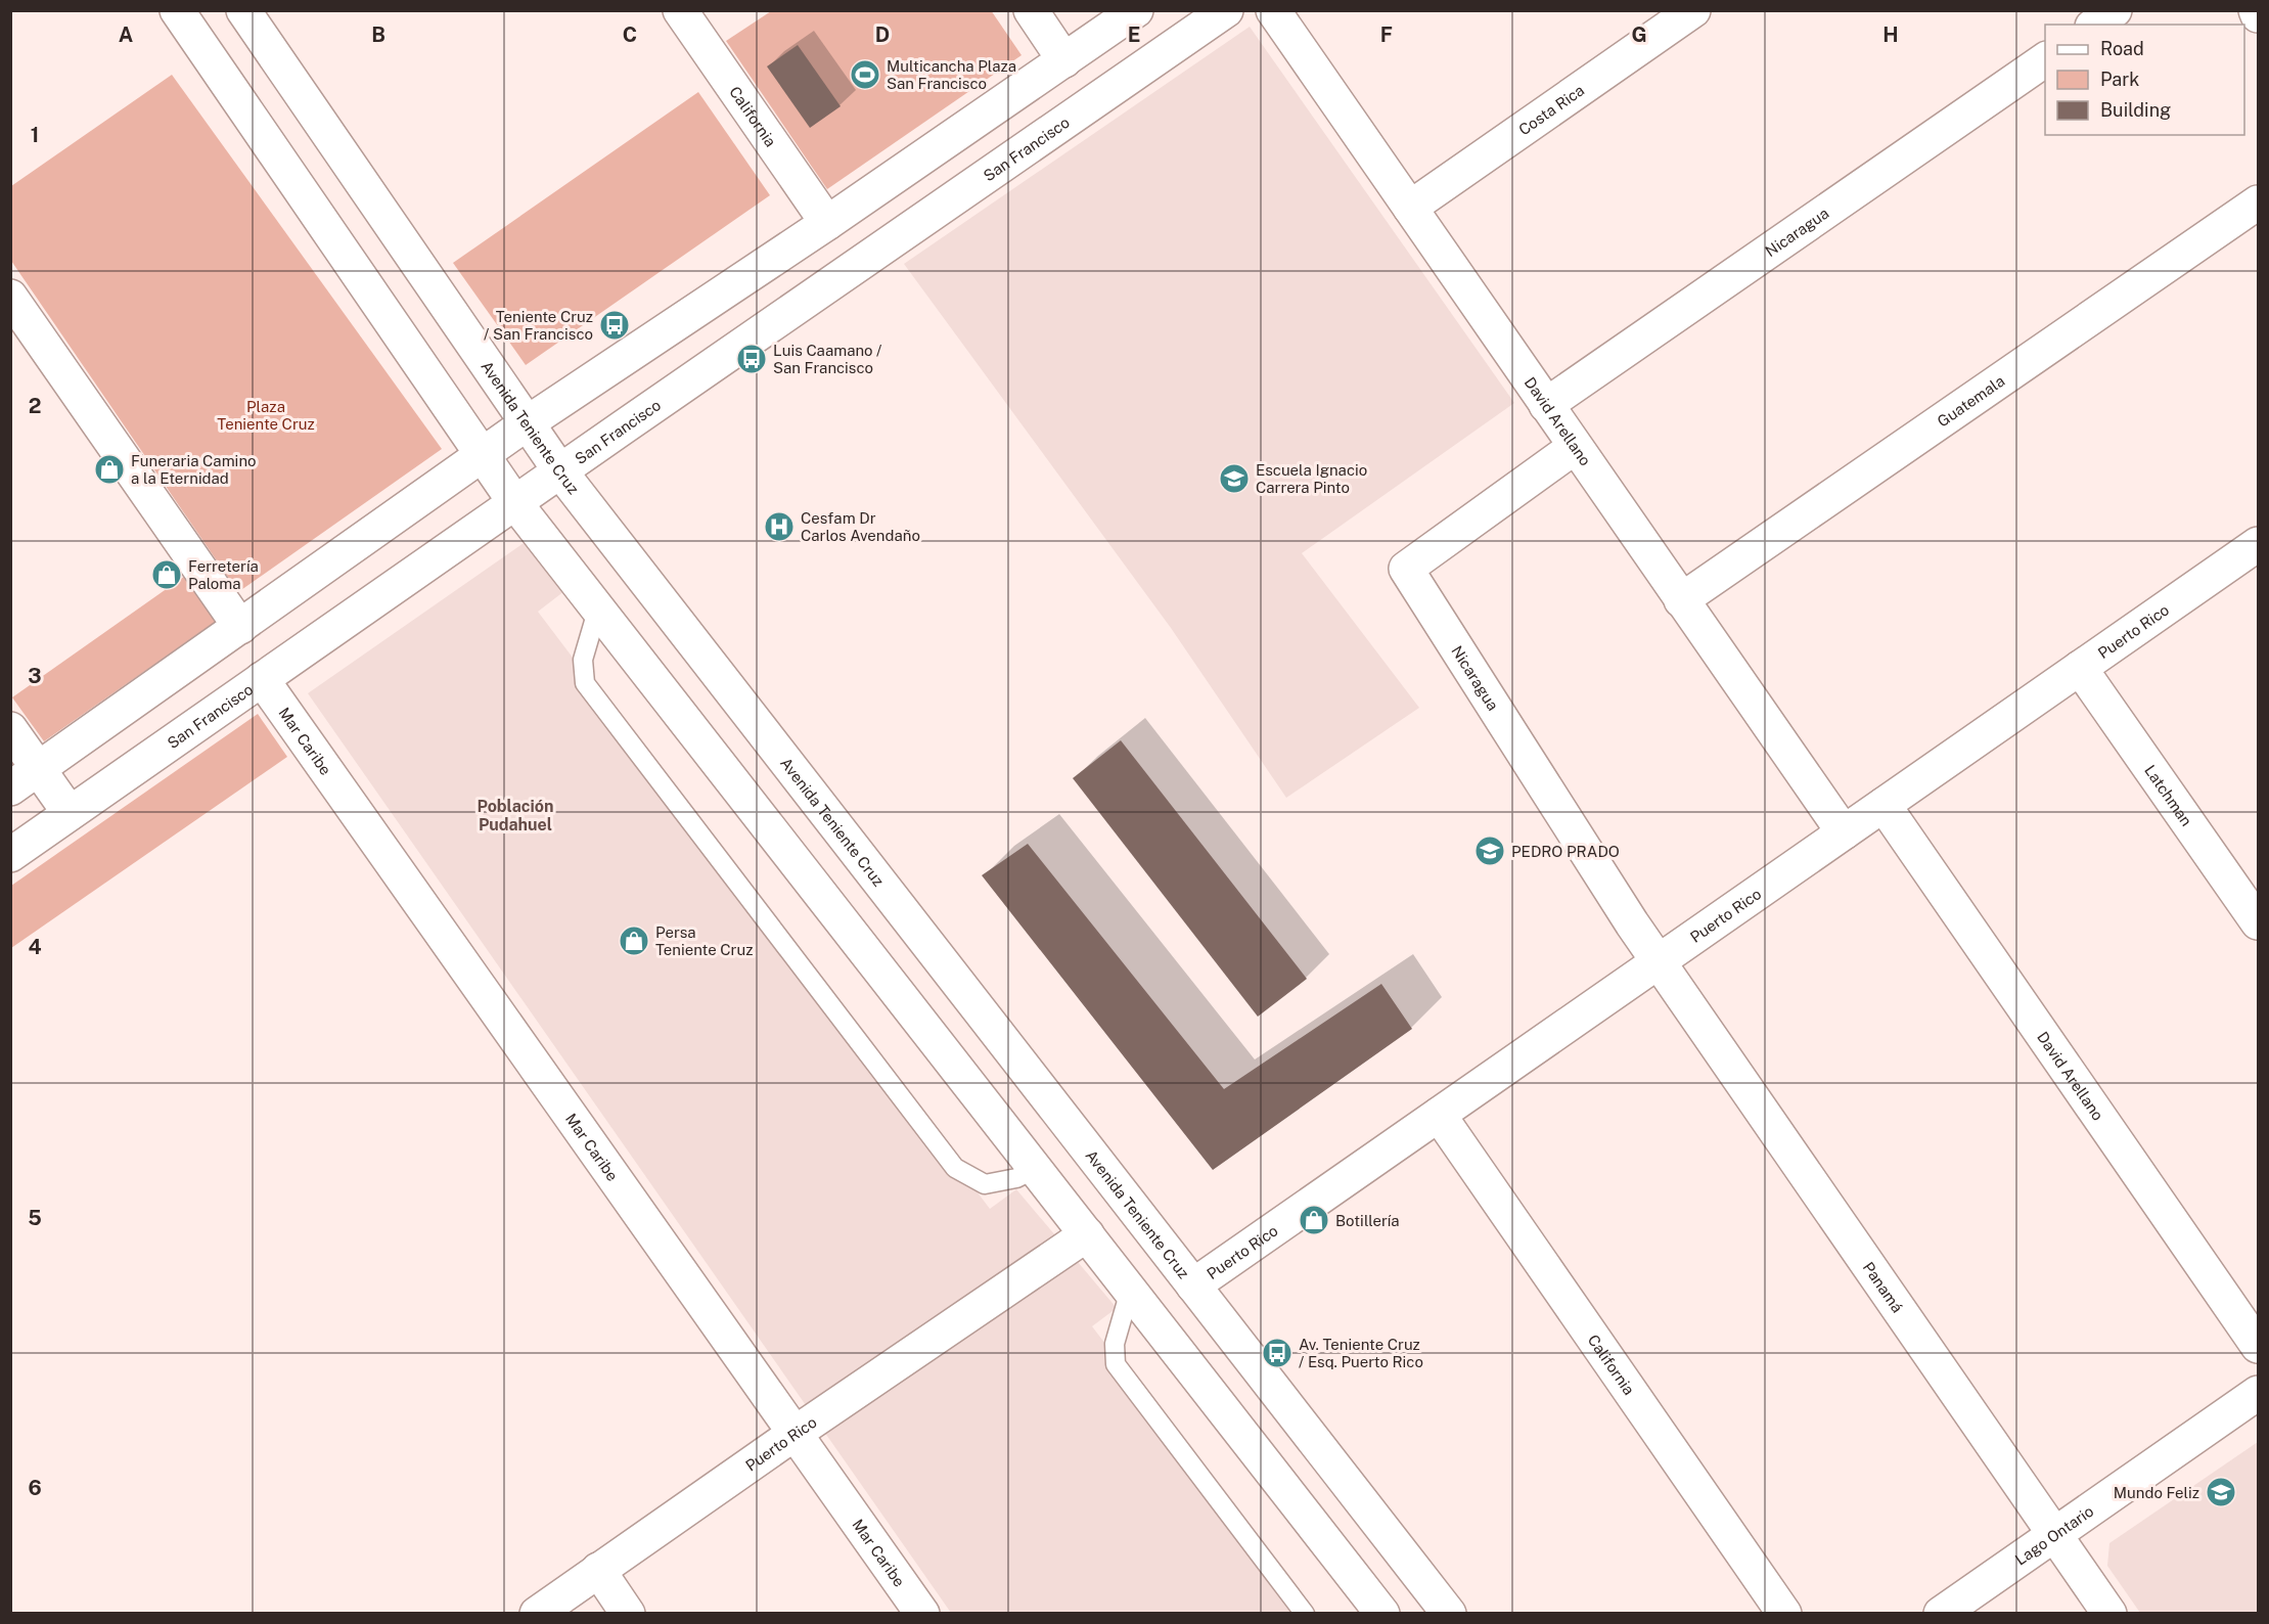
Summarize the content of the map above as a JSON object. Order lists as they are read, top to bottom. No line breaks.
{"streets":{"street":["Costa Rica","California","San Francisco","Nicaragua","Guatemala","David Arellano","Avenida Teniente Cruz","Puerto Rico","Mar Caribe","Latchman","Panamá","Lago Ontario"]},"crossings":[["Costa Rica","David Arellano"],["California","Puerto Rico"],["San Francisco","Avenida Teniente Cruz"],["San Francisco","Mar Caribe"],["Nicaragua","David Arellano"],["Nicaragua","Puerto Rico"],["Nicaragua","Panamá"],["Guatemala","David Arellano"],["David Arellano","Puerto Rico"],["Avenida Teniente Cruz","Puerto Rico"],["Puerto Rico","Mar Caribe"],["Puerto Rico","Latchman"],["Puerto Rico","Panamá"],["Panamá","Lago Ontario"]],"districts":["Población Pudahuel"],"parks":["Plaza Teniente Cruz"],"places":{"sports":["Multicancha Plaza San Francisco"],"bus stop":["Teniente Cruz / San Francisco","Luis Caamano / San Francisco","Av. Teniente Cruz / Esq. Puerto Rico"],"shop":["Funeraria Camino a la Eternidad","Ferretería Paloma","Persa Teniente Cruz","Botillería"],"school or university":["Escuela Ignacio Carrera Pinto","PEDRO PRADO","Mundo Feliz"],"hospital":["Cesfam Dr Carlos Avendaño"]},"legend":["Road","Park","Building"],"grid":{"columns":["A","B","C","D","E","F","G","H"],"rows":["1","2","3","4","5","6"]}}
